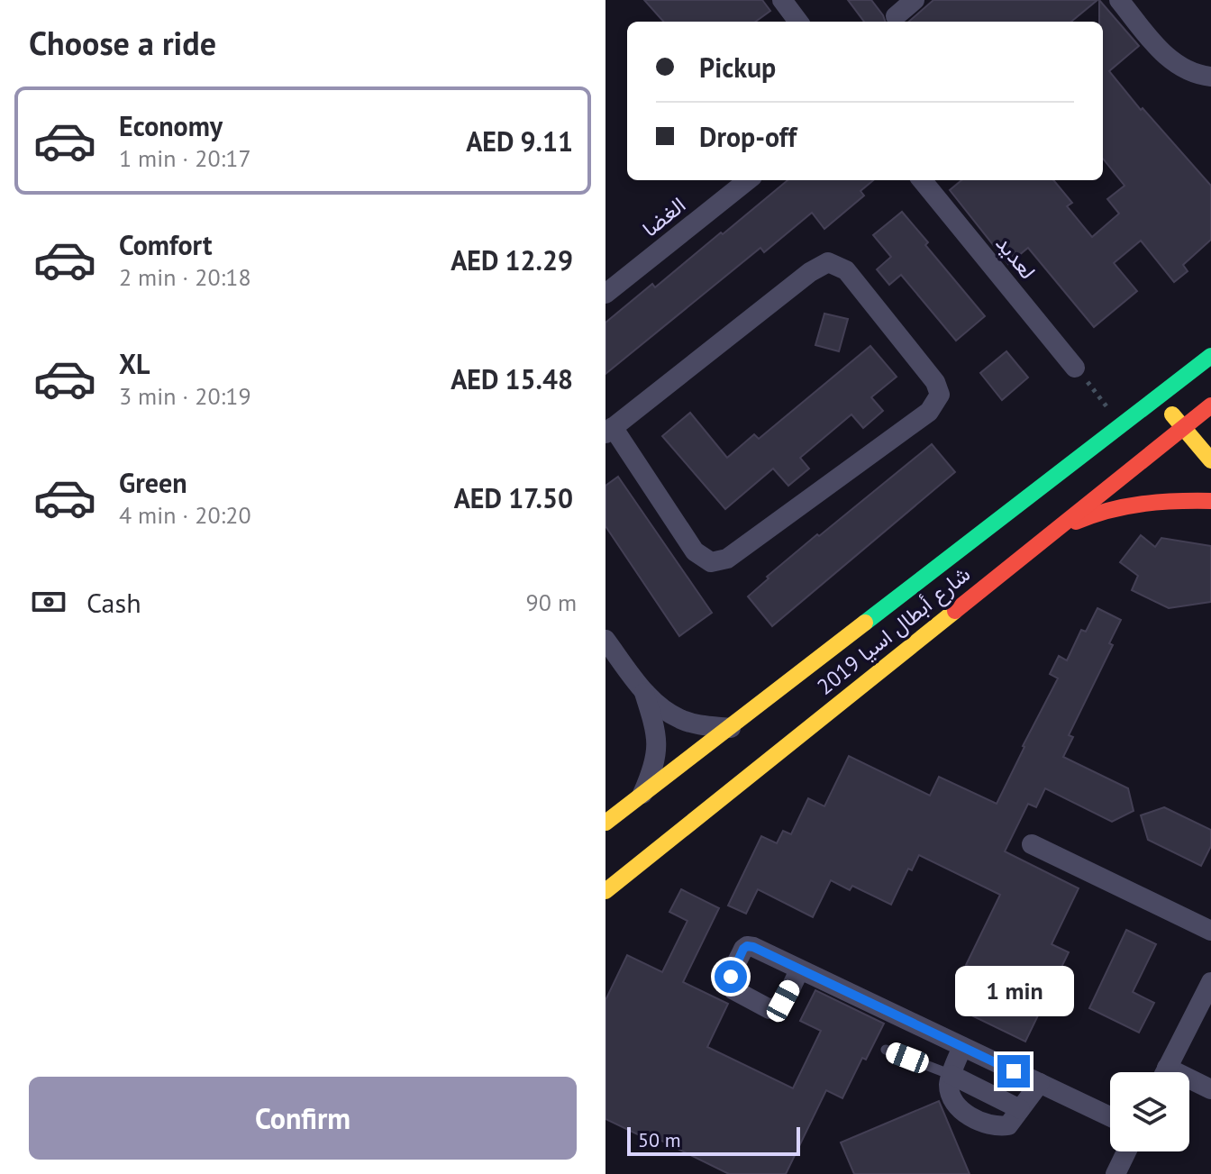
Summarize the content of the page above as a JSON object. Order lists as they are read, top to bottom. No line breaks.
{"streets":{"main road":["شارع أبطال اسيا 2019"],"street":["الغضا","لعديد"]},"scale_bar":"50 m","page":{"heading":"Choose a ride","banner":["Pickup","Drop-off"],"list":[{"name":"Economy","note":"1 min · 20:17","value":"AED 9.11"},{"name":"Comfort","note":"2 min · 20:18","value":"AED 12.29"},{"name":"XL","note":"3 min · 20:19","value":"AED 15.48"},{"name":"Green","note":"4 min · 20:20","value":"AED 17.50"}],"pay":["Cash","90 m"],"bubble":"1 min","buttons":"Confirm","scale":"50 m"}}
